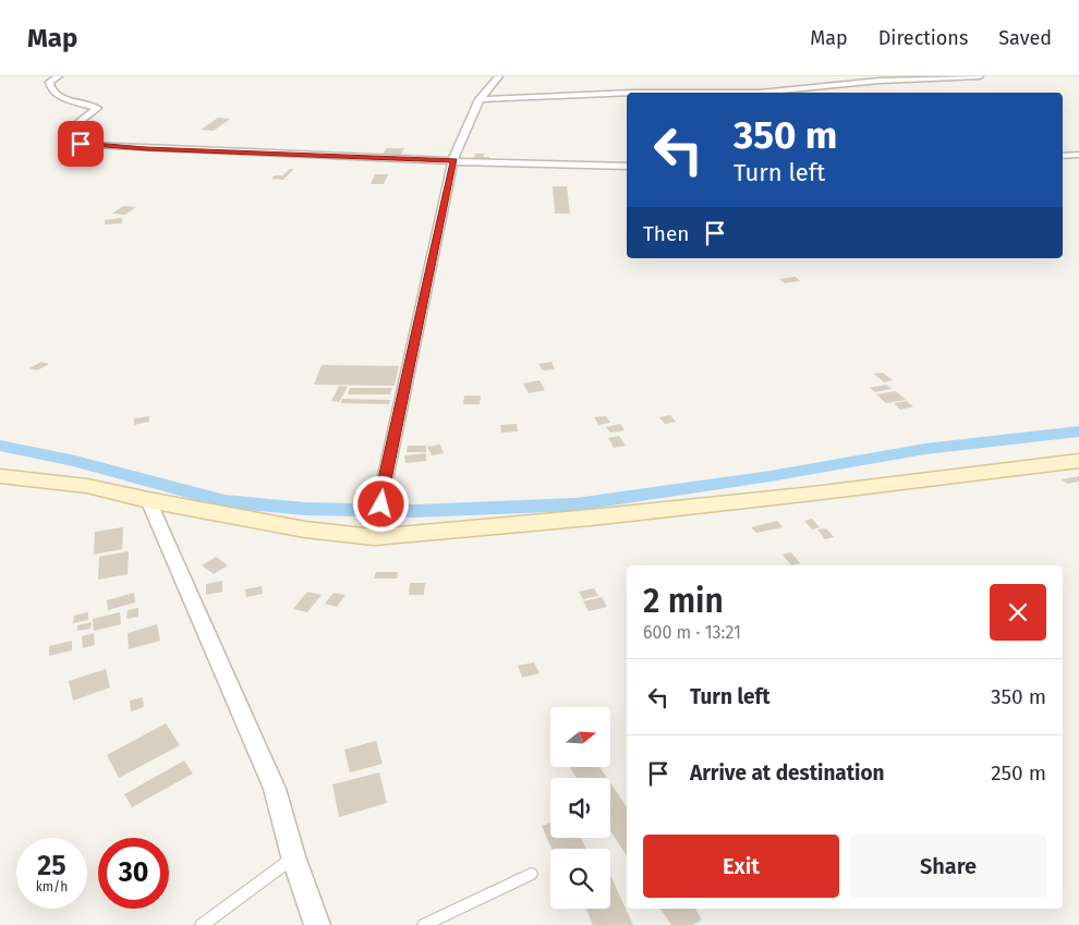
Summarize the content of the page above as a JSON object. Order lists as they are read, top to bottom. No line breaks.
{"north":"right","page":{"header":"Map","nav":["Map","Directions","Saved"],"turn":["350 m","Turn left"],"then":"Then","heading":["2 min","600 m · 13:21"],"list":[{"name":"Turn left","value":"350 m"},{"name":"Arrive at destination","value":"250 m"}],"buttons":["Exit","Share"],"speed":"25 km/h","limit":"30"}}
